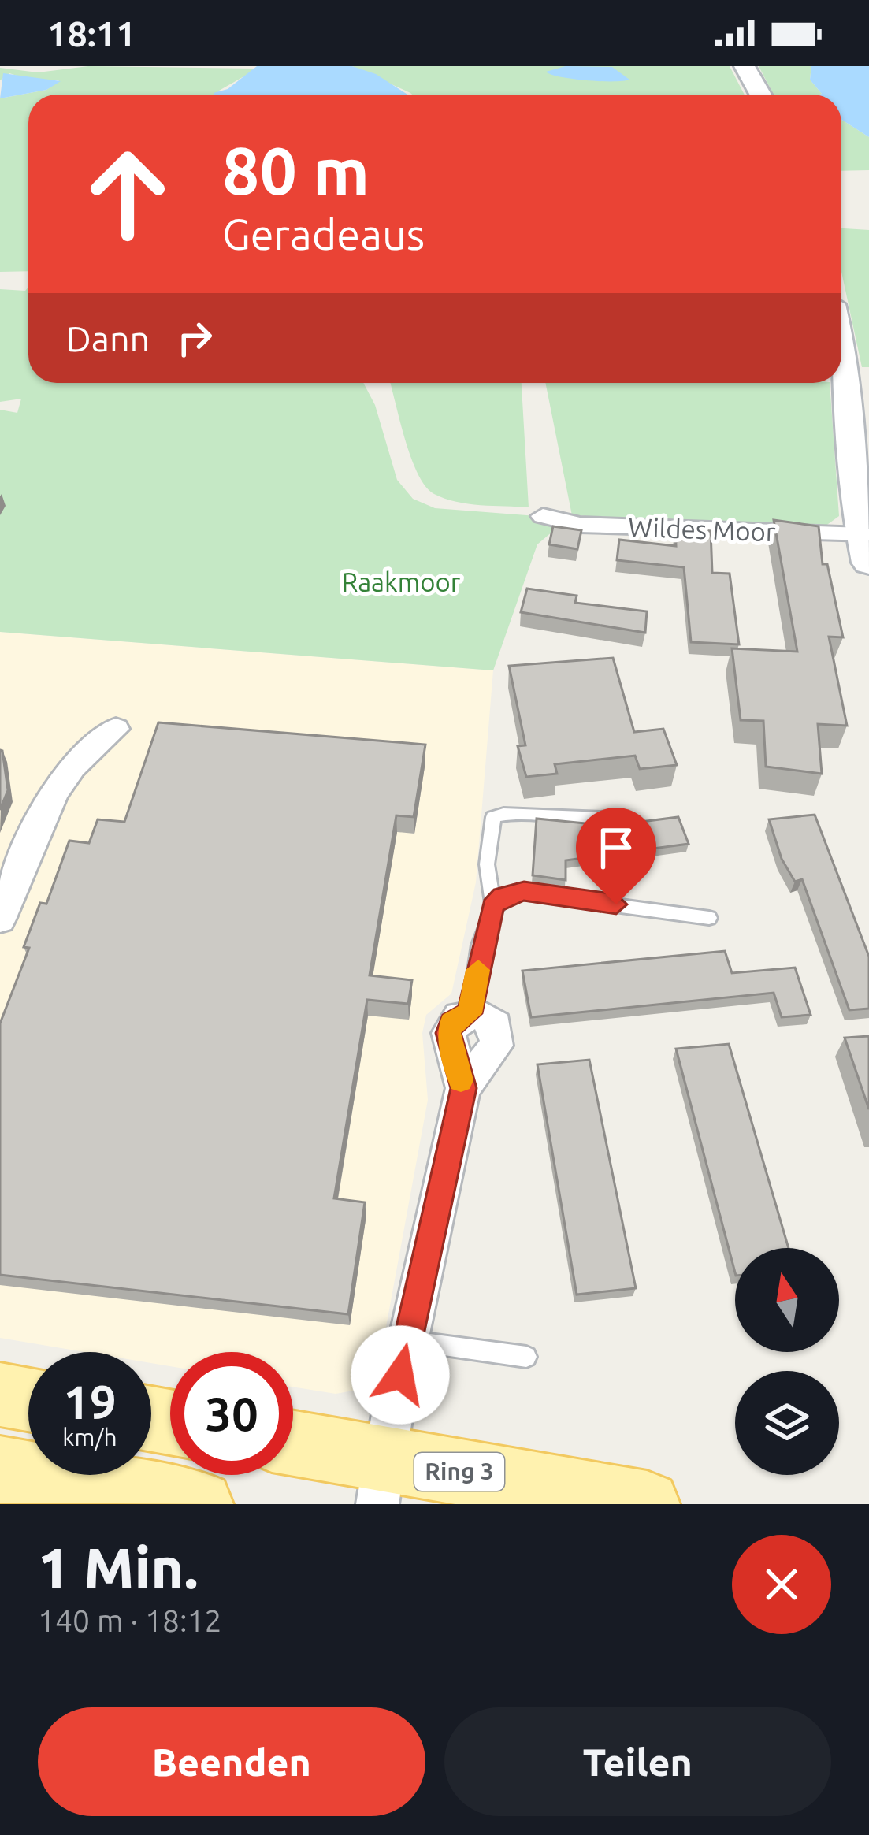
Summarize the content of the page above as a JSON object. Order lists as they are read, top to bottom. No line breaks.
{"streets":{"main road":["Ring 3"],"street":["Wildes Moor"]},"parks":["Raakmoor"],"north":"top","page":{"status":"18:11","turn":["80 m","Geradeaus"],"then":"Dann","speed":"19 km/h","limit":"30","heading":["1 Min.","140 m · 18:12"],"buttons":["Beenden","Teilen"]}}
